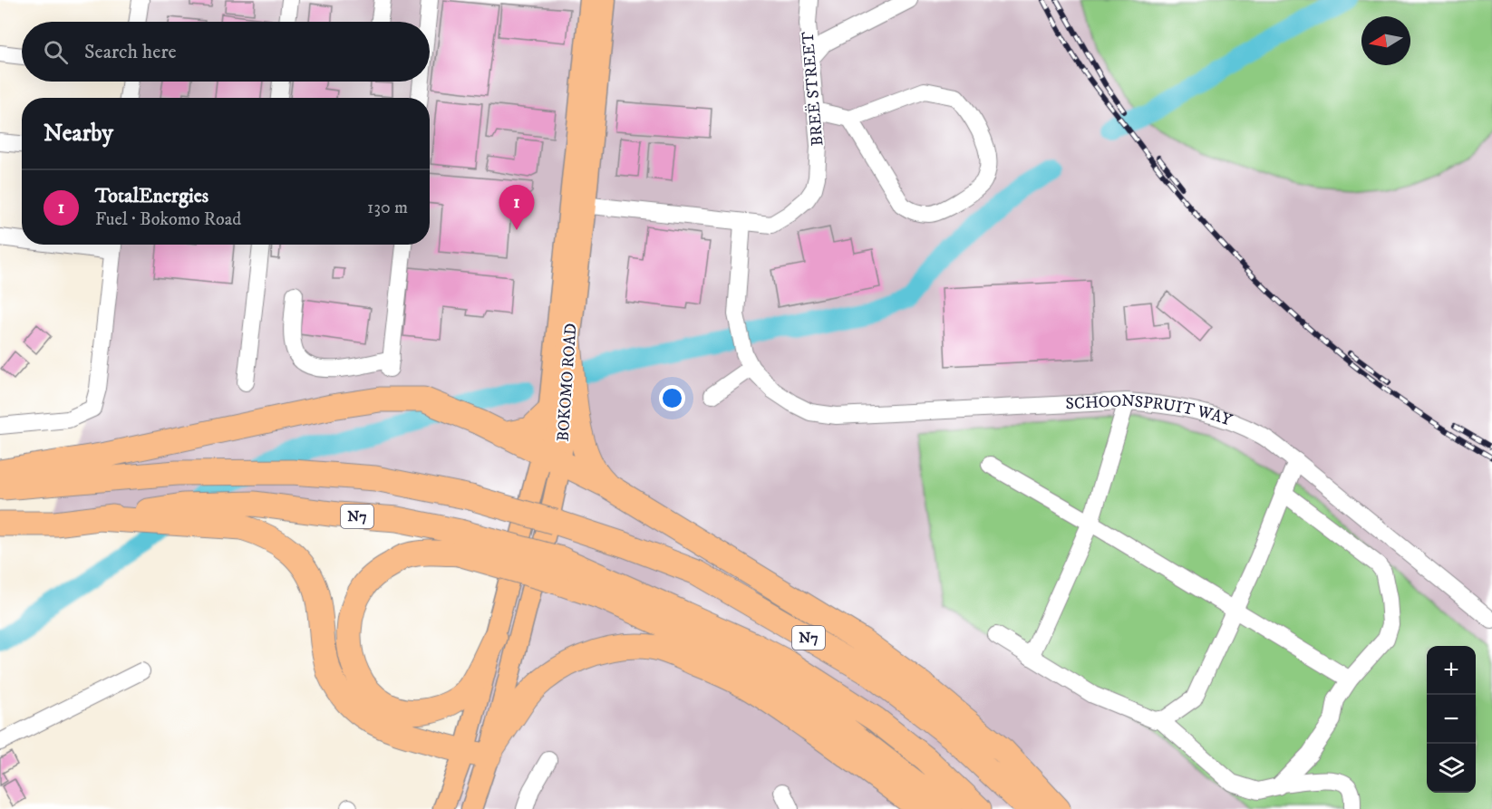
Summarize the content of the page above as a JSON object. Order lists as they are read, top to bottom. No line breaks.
{"streets":{"highway":["N7"],"main road":["BOKOMO ROAD"],"street":["BREË STREET","SCHOONSPRUIT WAY"]},"north":"left","page":{"search":"Search here","heading":"Nearby","list":[{"mark":"1","name":"TotalEnergies","note":"Fuel · Bokomo Road","value":"130 m"}],"pins":"1","map_buttons":["+","−"]}}
